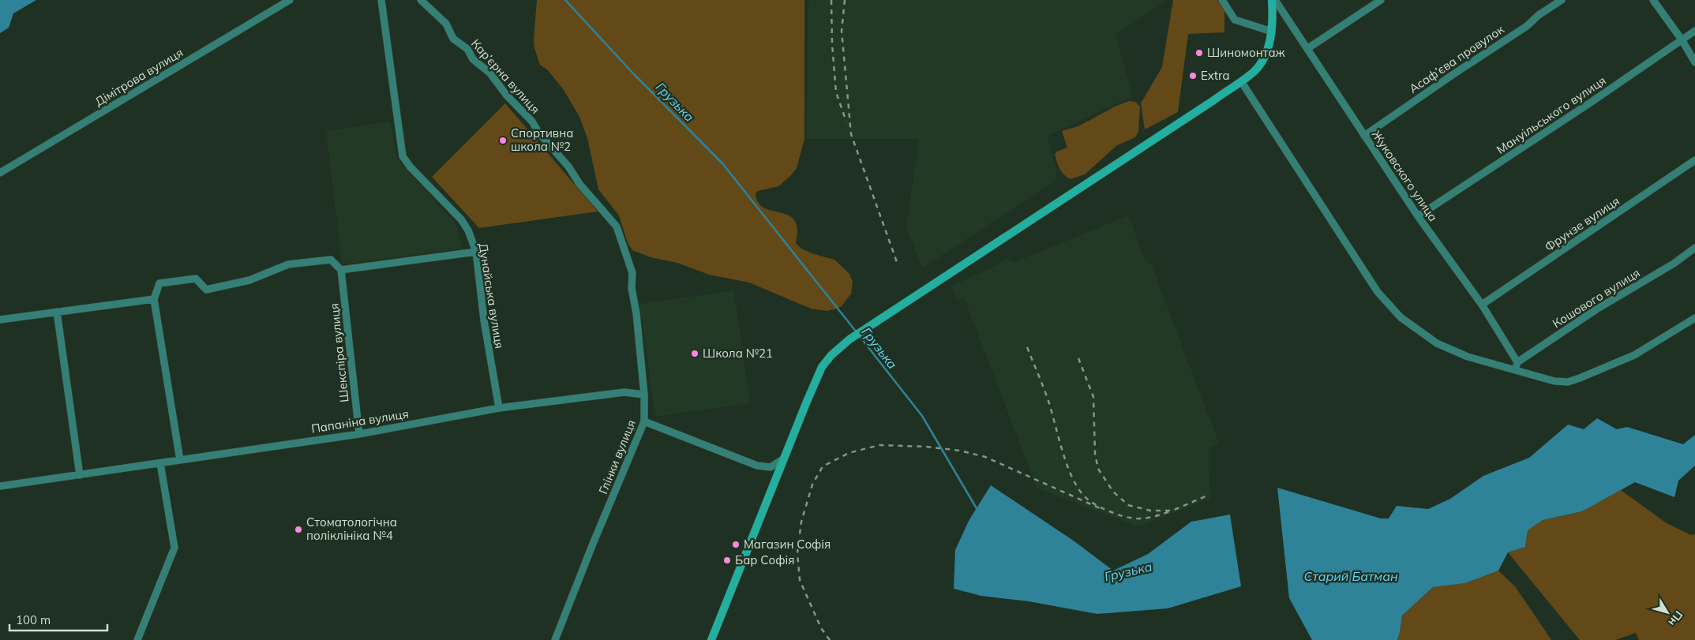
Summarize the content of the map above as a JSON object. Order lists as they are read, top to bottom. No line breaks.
{"streets":{"street":["Асаф’єва провулок","Кар’єрна вулиця","Дімітрова вулиця","Мануільського вулиця","Жуковского улица","Фрунзе вулиця","Дунайська вулиця","Кошового вулиця","Шекспіра вулиця","Папаніна вулиця","Глінки вулиця"]},"crossings":[["Асаф’єва провулок","Жуковского улица"],["Кар’єрна вулиця","Глінки вулиця"],["Мануільського вулиця","Жуковского улица"],["Жуковского улица","Фрунзе вулиця"],["Жуковского улица","Кошового вулиця"],["Дунайська вулиця","Папаніна вулиця"],["Шекспіра вулиця","Папаніна вулиця"],["Папаніна вулиця","Глінки вулиця"]],"water":["Грузька","Старий Батман"],"places":["Шиномонтаж","Extra","Спортивна школа №2","Школа №21","Стоматологічна поліклініка №4","Магазин Софія","Бар Софія"],"scale_bar":"100 m","north":"bottom right"}
